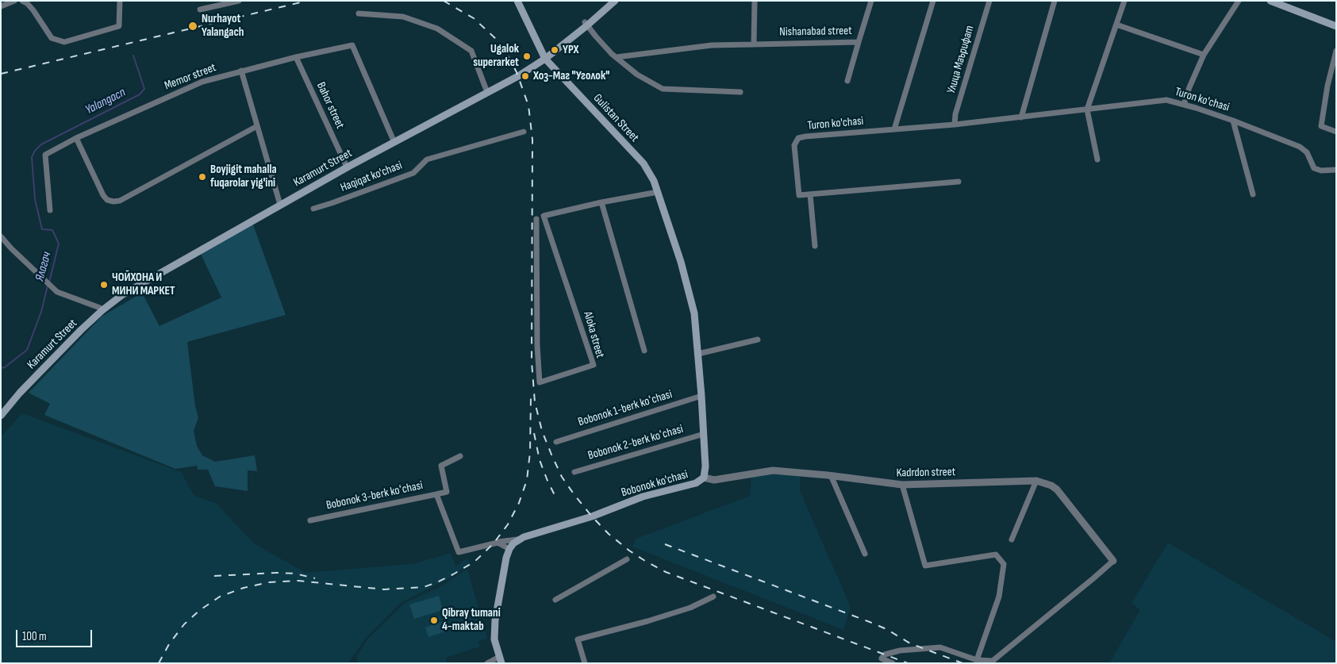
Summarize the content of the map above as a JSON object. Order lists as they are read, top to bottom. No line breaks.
{"streets":{"main road":["Gulistan Street","Karamurt Street","Bobonok ko'chasi"],"street":["Nishanabad street","Улица Маърифат","Memor street","Turon ko'chasi","Bahor street","Haqiqat ko'chasi","Aloka street","Bobonok 1-berk koʻchasi","Bobonok 2-berk koʻchasi","Kadrdon street","Bobonok 3-berk koʻchasi"]},"crossings":[["Улица Маърифат","Turon ko'chasi"],["Memor street","Bahor street"],["Memor street","Karamurt Street"],["Bahor street","Karamurt Street"],["Gulistan Street","Karamurt Street"],["Gulistan Street","Bobonok ko'chasi"],["Bobonok 1-berk koʻchasi","Bobonok ko'chasi"],["Bobonok 2-berk koʻchasi","Bobonok ko'chasi"],["Kadrdon street","Bobonok ko'chasi"],["Bobonok ko'chasi","Bobonok 3-berk koʻchasi"]],"water":["Yalangacn","Ялагач"],"places":["Nurhayot Yalangach","YPX","Ugalok superarket","Хоз-Маг \"Уголок\"","Boyjigit mahalla fuqarolar yig'ini","ЧОЙХОНА И МИНИ МАРКЕТ","Qibray tumani 4-maktab"],"scale_bar":"100 m"}
